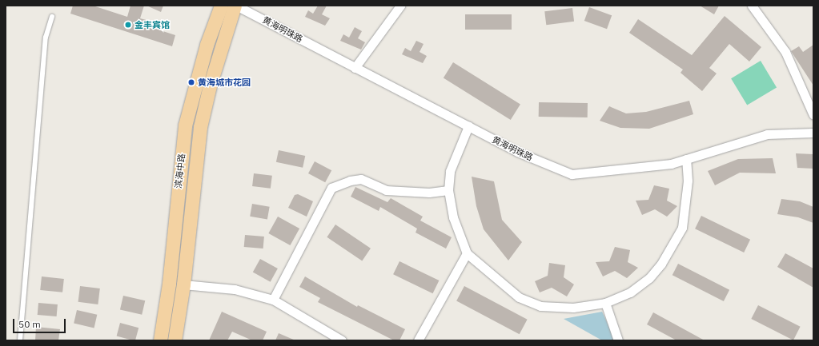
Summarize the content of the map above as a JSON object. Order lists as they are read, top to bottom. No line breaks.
{"streets":{"main road":["滨海中路"],"street":["黄海明珠路"]},"crossings":[["黄海明珠路","滨海中路"]],"places":["金丰宾馆","黄海城市花园"],"scale_bar":"50 m"}
